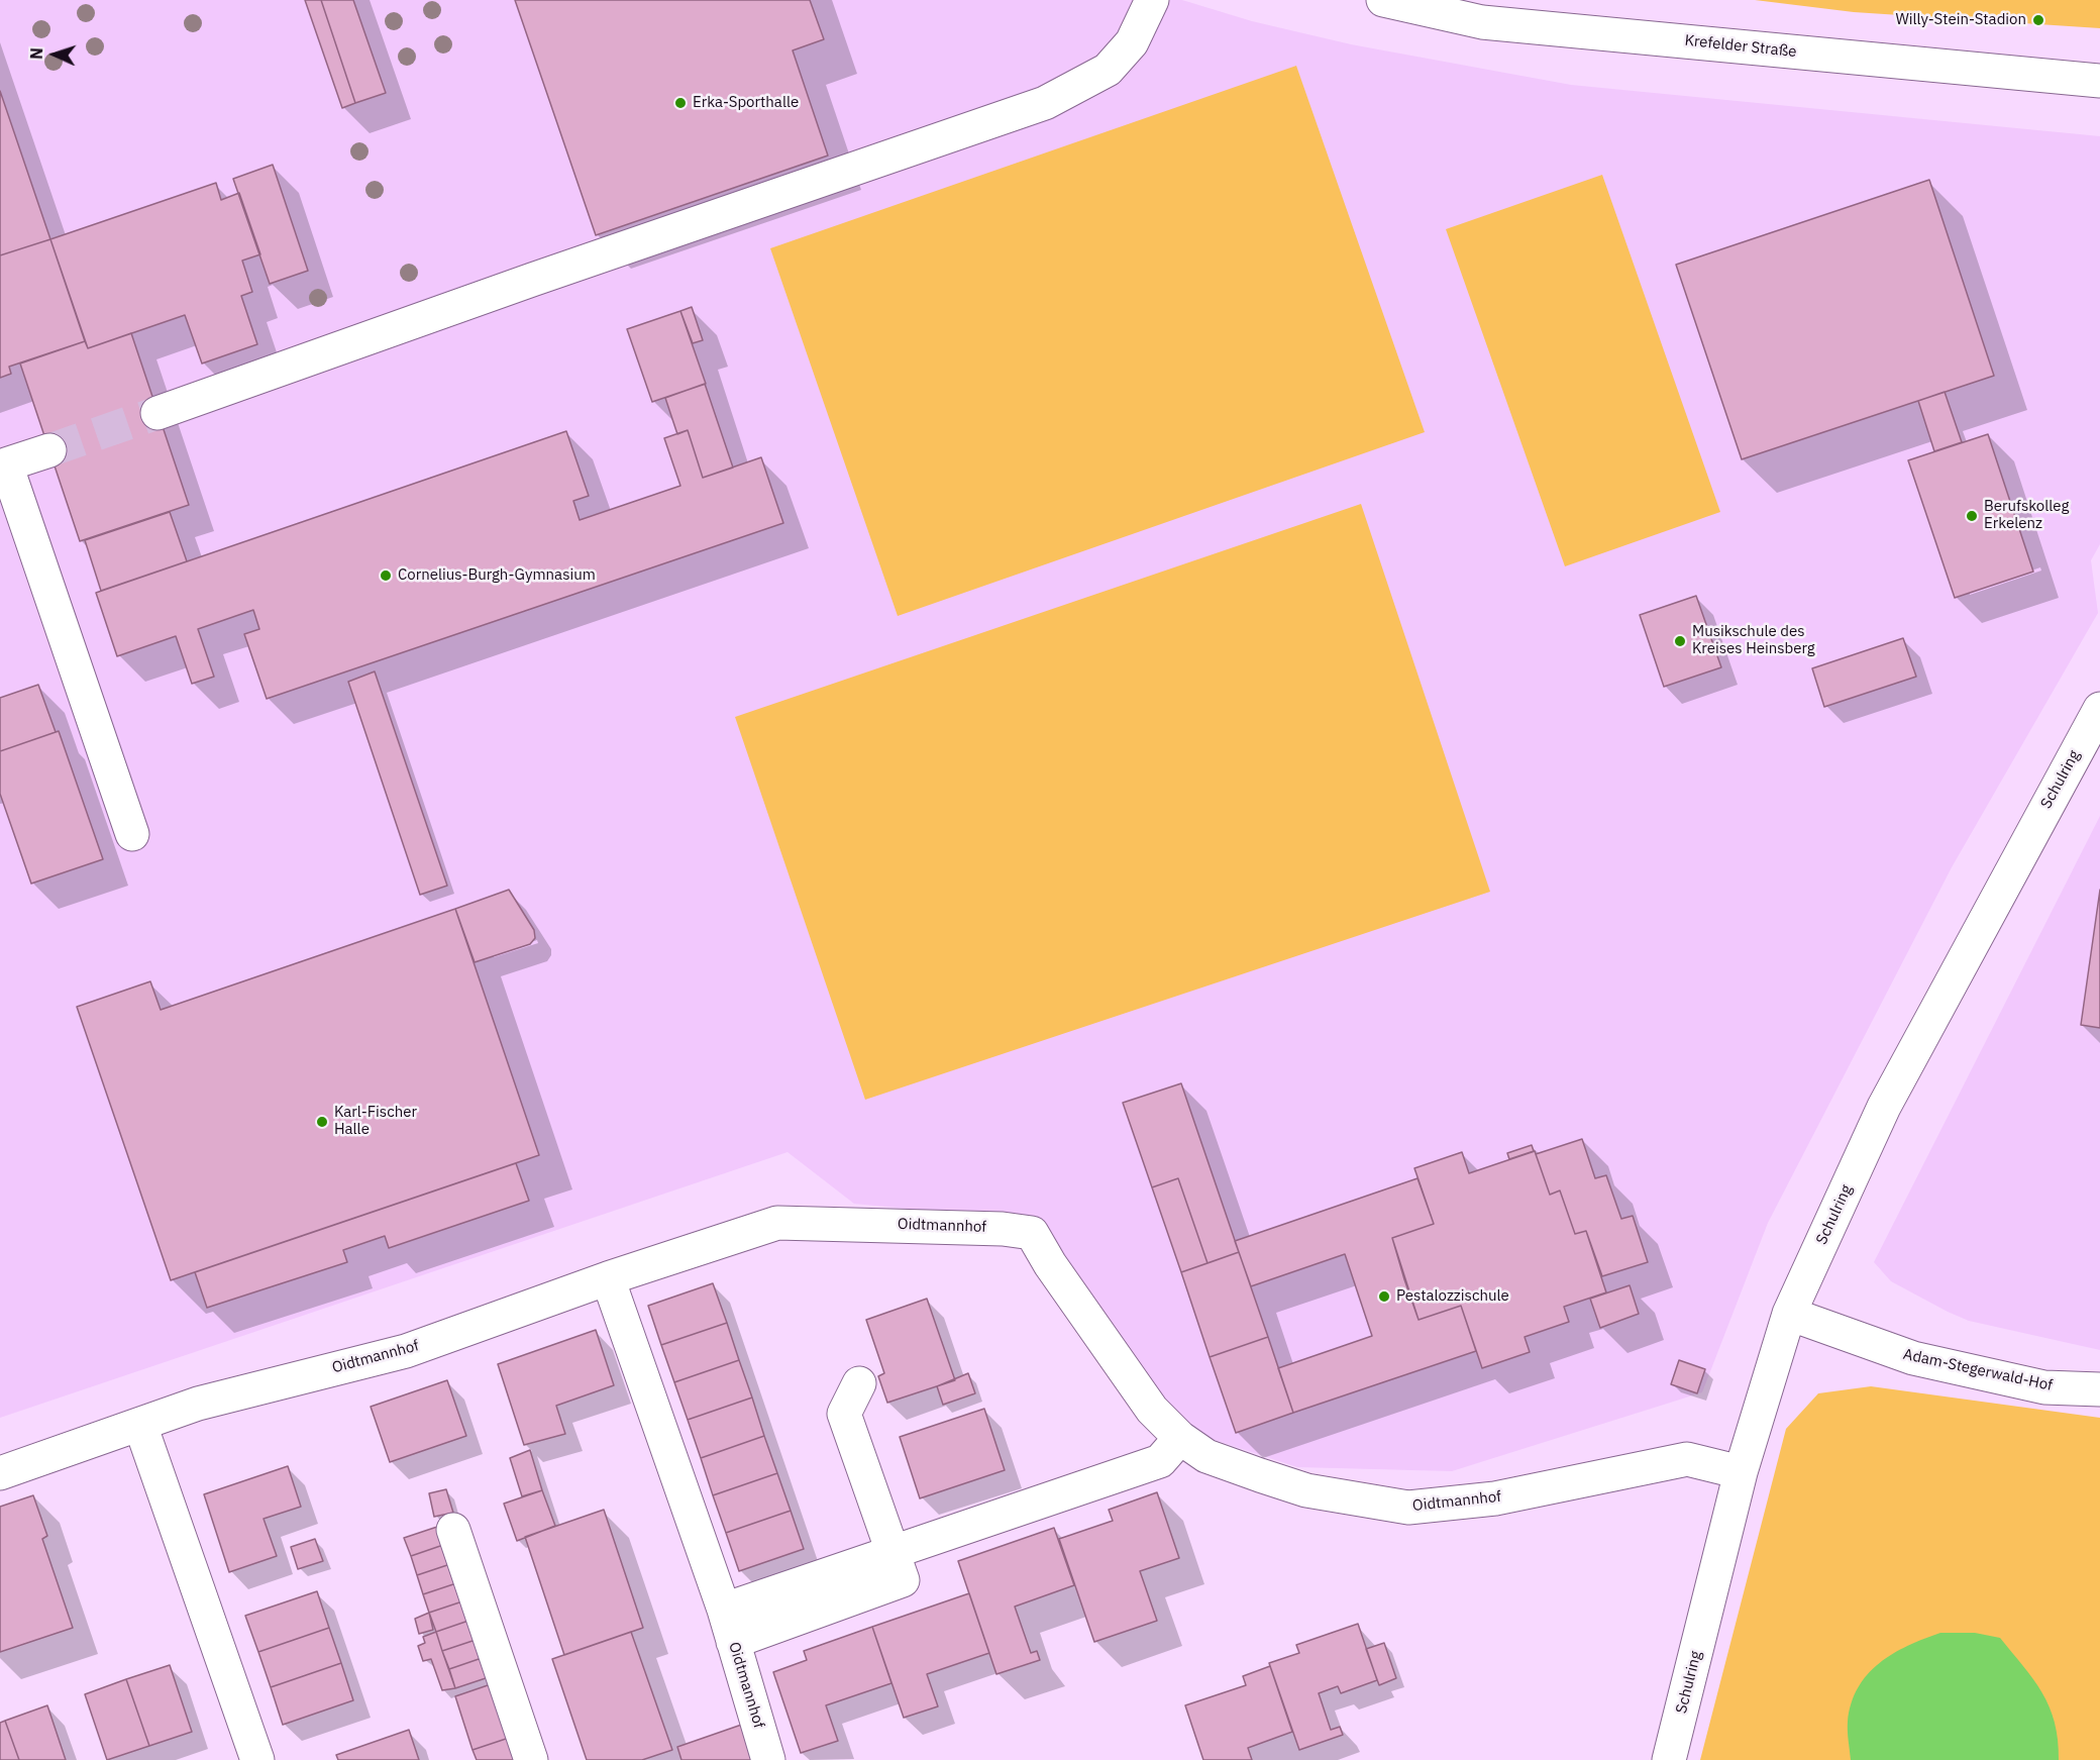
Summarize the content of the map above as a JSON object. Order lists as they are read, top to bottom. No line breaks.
{"streets":{"street":["Krefelder Straße","Schulring","Oidtmannhof","Adam-Stegerwald-Hof"]},"crossings":[["Schulring","Oidtmannhof"],["Schulring","Adam-Stegerwald-Hof"]],"places":["Willy-Stein-Stadion","Erka-Sporthalle","Berufskolleg Erkelenz","Cornelius-Burgh-Gymnasium","Musikschule des Kreises Heinsberg","Karl-Fischer Halle","Pestalozzischule"],"north":"left"}
